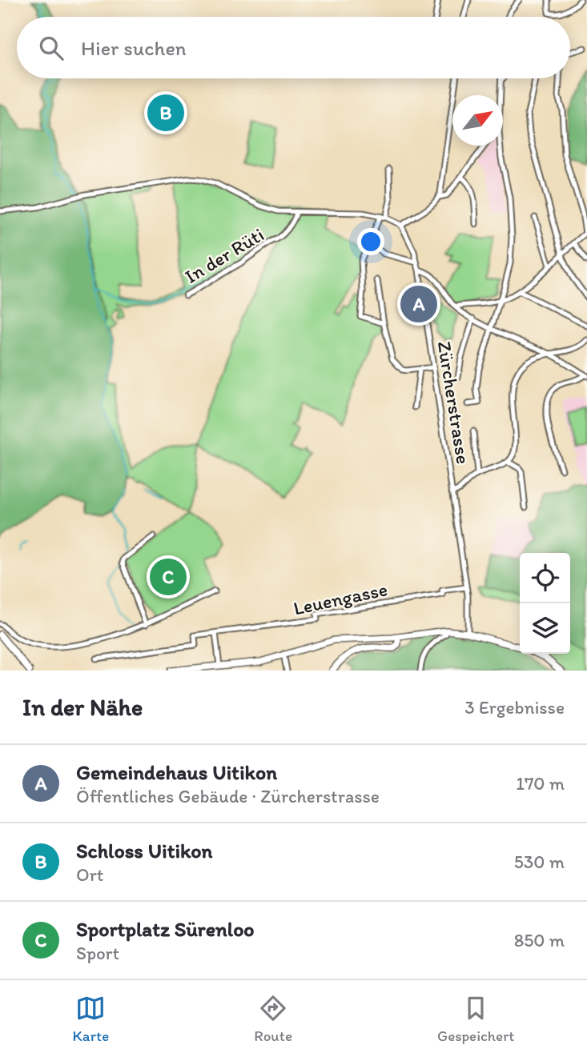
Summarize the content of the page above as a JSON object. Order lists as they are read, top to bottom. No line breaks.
{"streets":{"street":["In der Rüti","Zürcherstrasse","Leuengasse"]},"crossings":[["Zürcherstrasse","Leuengasse"]],"north":"top right","page":{"search":"Hier suchen","pins":["B","A","C"],"heading":["In der Nähe","3 Ergebnisse"],"list":[{"mark":"A","name":"Gemeindehaus Uitikon","note":"Öffentliches Gebäude · Zürcherstrasse","value":"170 m"},{"mark":"B","name":"Schloss Uitikon","note":"Ort","value":"530 m"},{"mark":"C","name":"Sportplatz Sürenloo","note":"Sport","value":"850 m"}],"nav":["Karte","Route","Gespeichert"]}}
